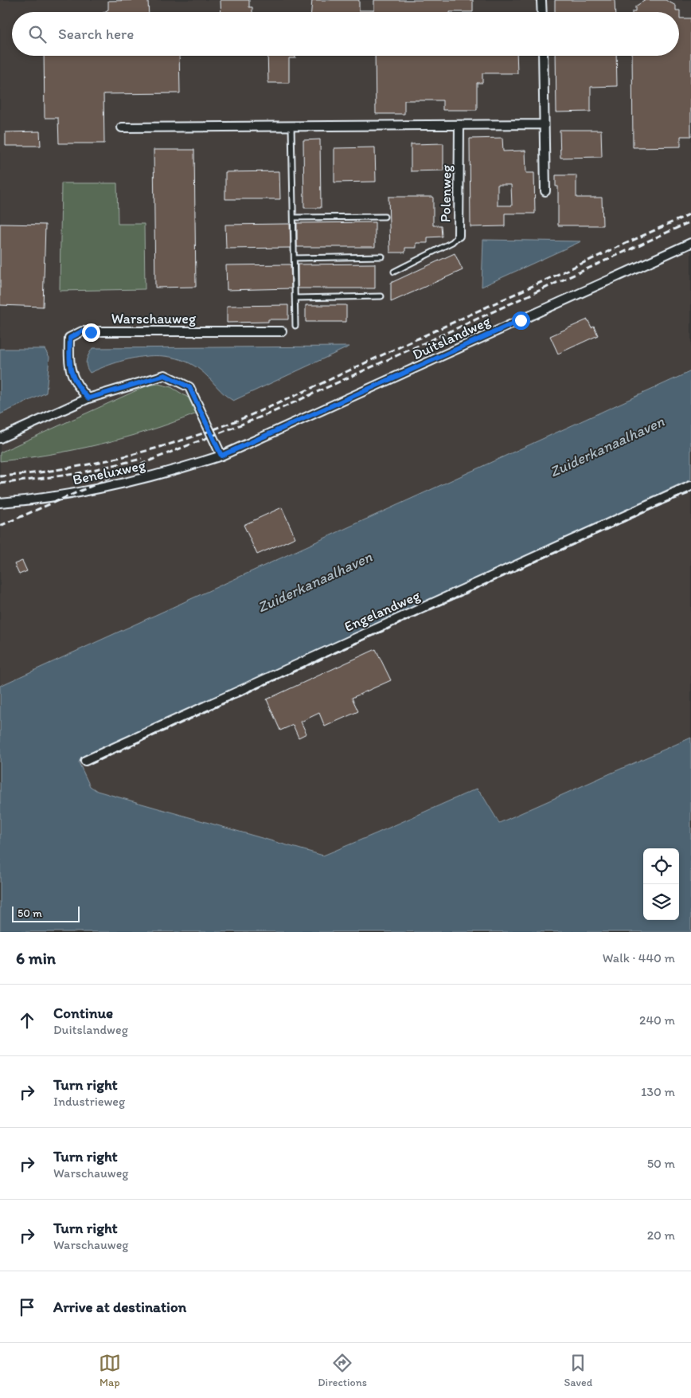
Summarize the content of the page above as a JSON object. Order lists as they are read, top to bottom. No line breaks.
{"streets":{"street":["Polenweg","Warschauweg","Duitslandweg","Beneluxweg","Engelandweg"]},"crossings":[["Duitslandweg","Beneluxweg"]],"water":["Zuiderkanaalhaven"],"scale_bar":"50 m","page":{"search":"Search here","scale":"50 m","heading":["6 min","Walk · 440 m"],"list":[["Continue","Duitslandweg","240 m"],["Turn right","Industrieweg","130 m"],["Turn right","Warschauweg","50 m"],["Turn right","Warschauweg","20 m"],"Arrive at destination"],"nav":["Map","Directions","Saved"]}}
